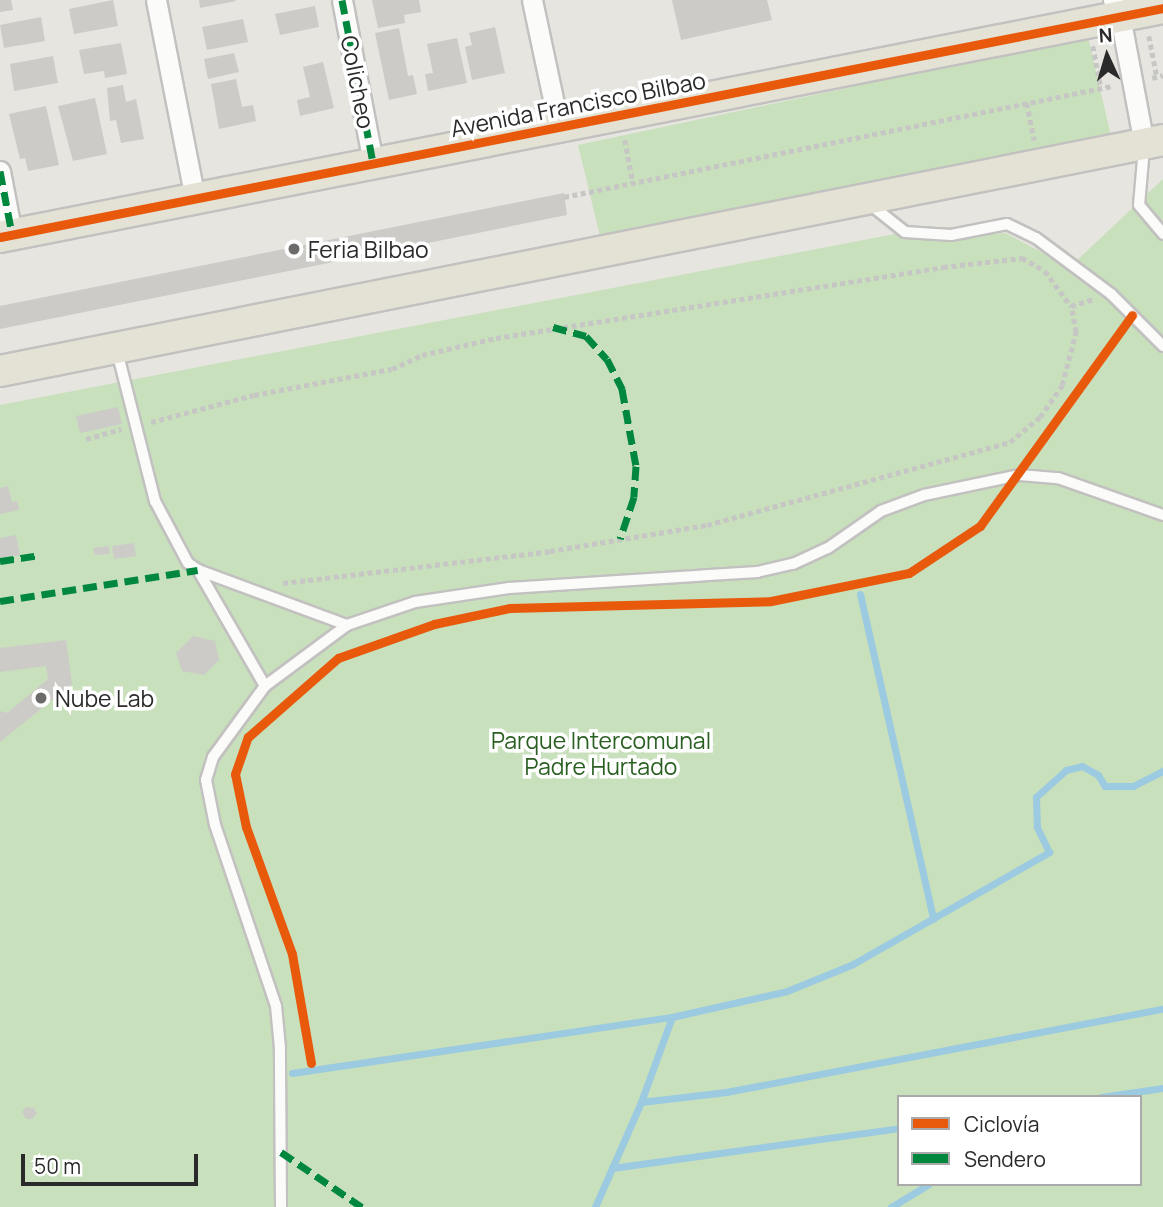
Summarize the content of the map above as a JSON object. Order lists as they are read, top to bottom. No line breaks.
{"streets":{"main road":["Avenida Francisco Bilbao"],"street":["Colicheo"]},"crossings":[["Colicheo","Avenida Francisco Bilbao"]],"parks":["Parque Intercomunal Padre Hurtado"],"places":["Feria Bilbao","Nube Lab"],"legend":["Ciclovía","Sendero"],"scale_bar":"50 m","north":"top"}
